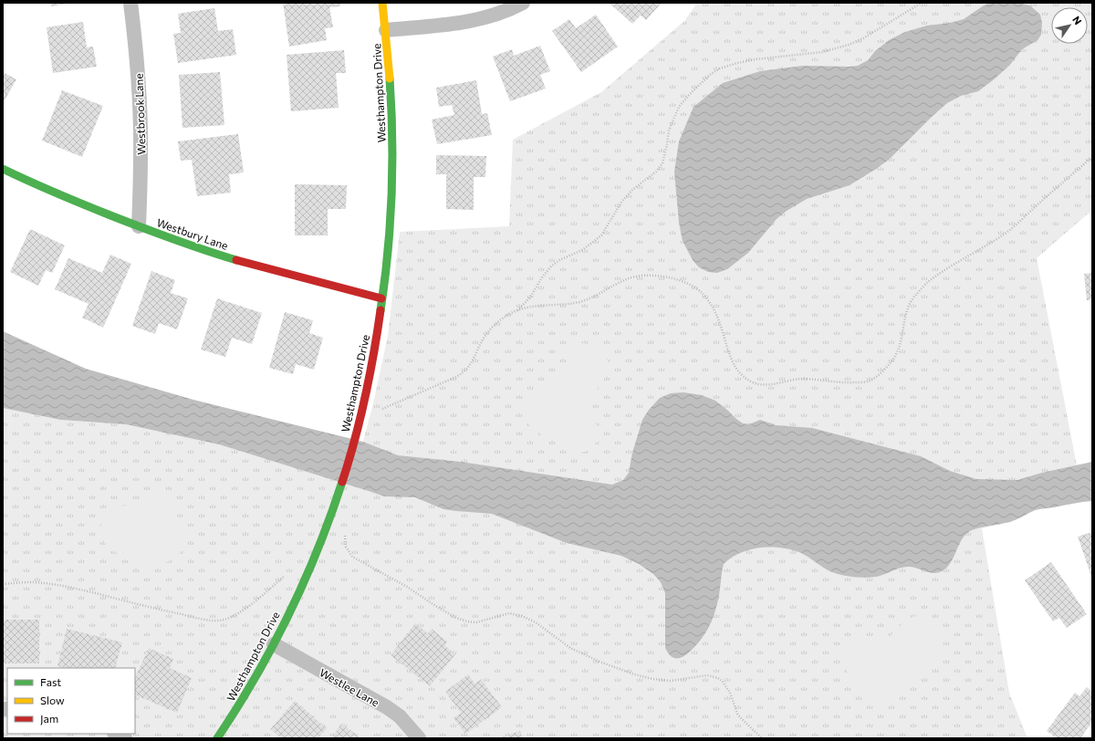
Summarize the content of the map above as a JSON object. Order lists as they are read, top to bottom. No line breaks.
{"streets":{"street":["Westhampton Drive","Westbrook Lane","Westbury Lane","Westlee Lane"]},"crossings":[["Westhampton Drive","Westbury Lane"],["Westhampton Drive","Westlee Lane"],["Westbrook Lane","Westbury Lane"]],"legend":["Fast","Slow","Jam"],"north":"top right"}
